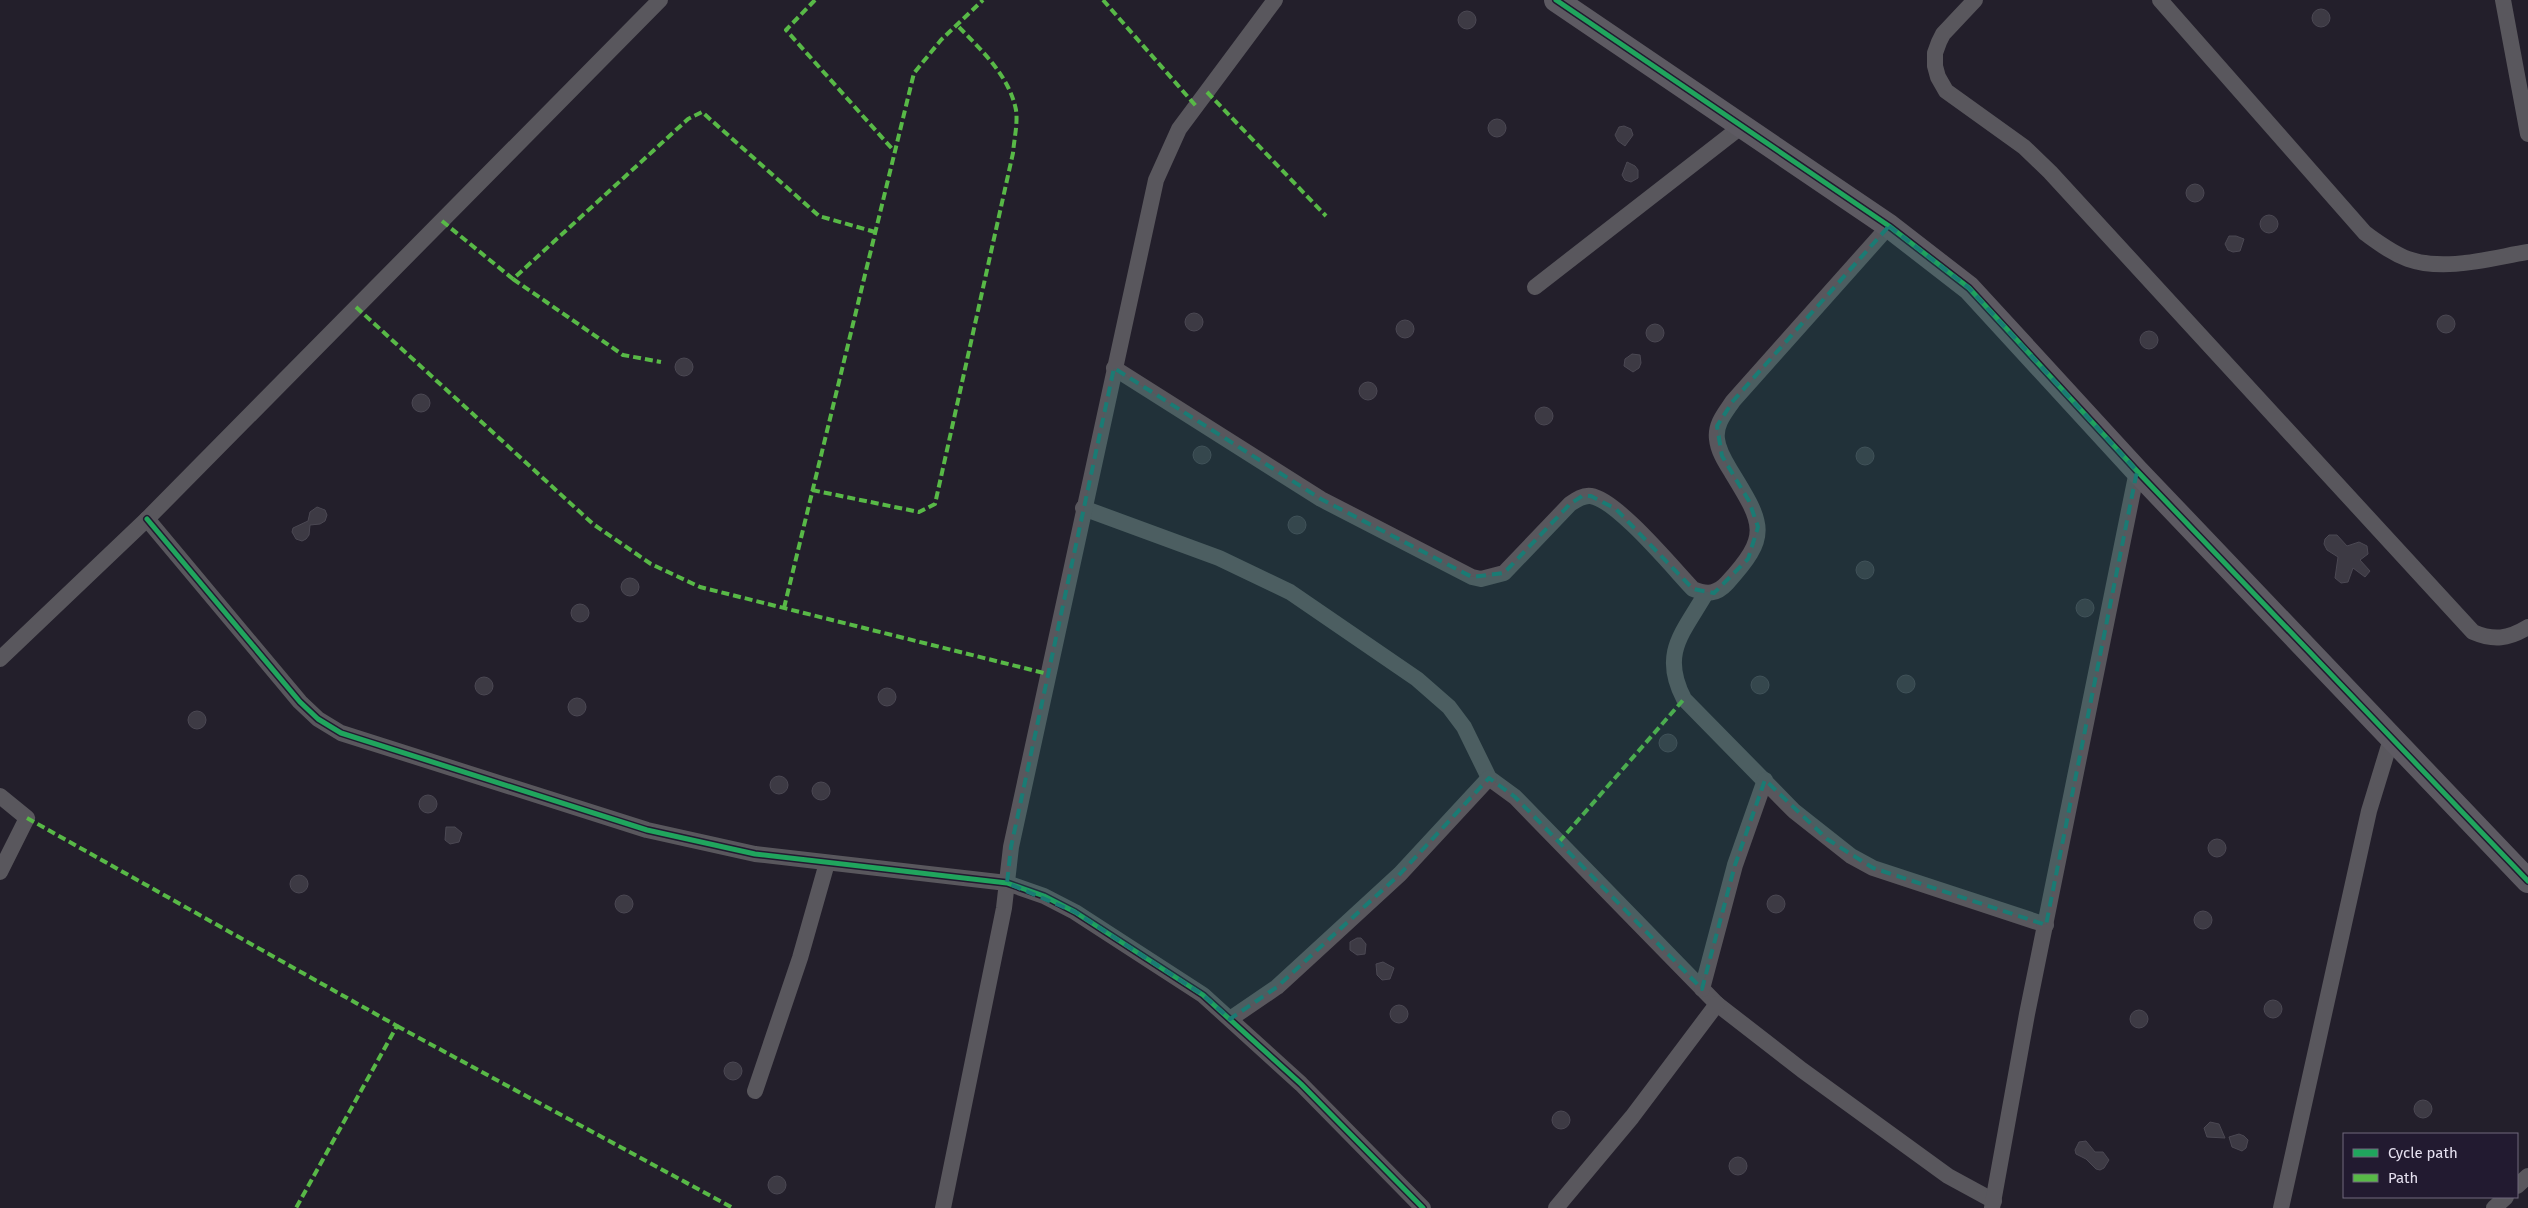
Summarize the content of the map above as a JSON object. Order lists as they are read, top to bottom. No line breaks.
{"legend":["Cycle path","Path"]}
